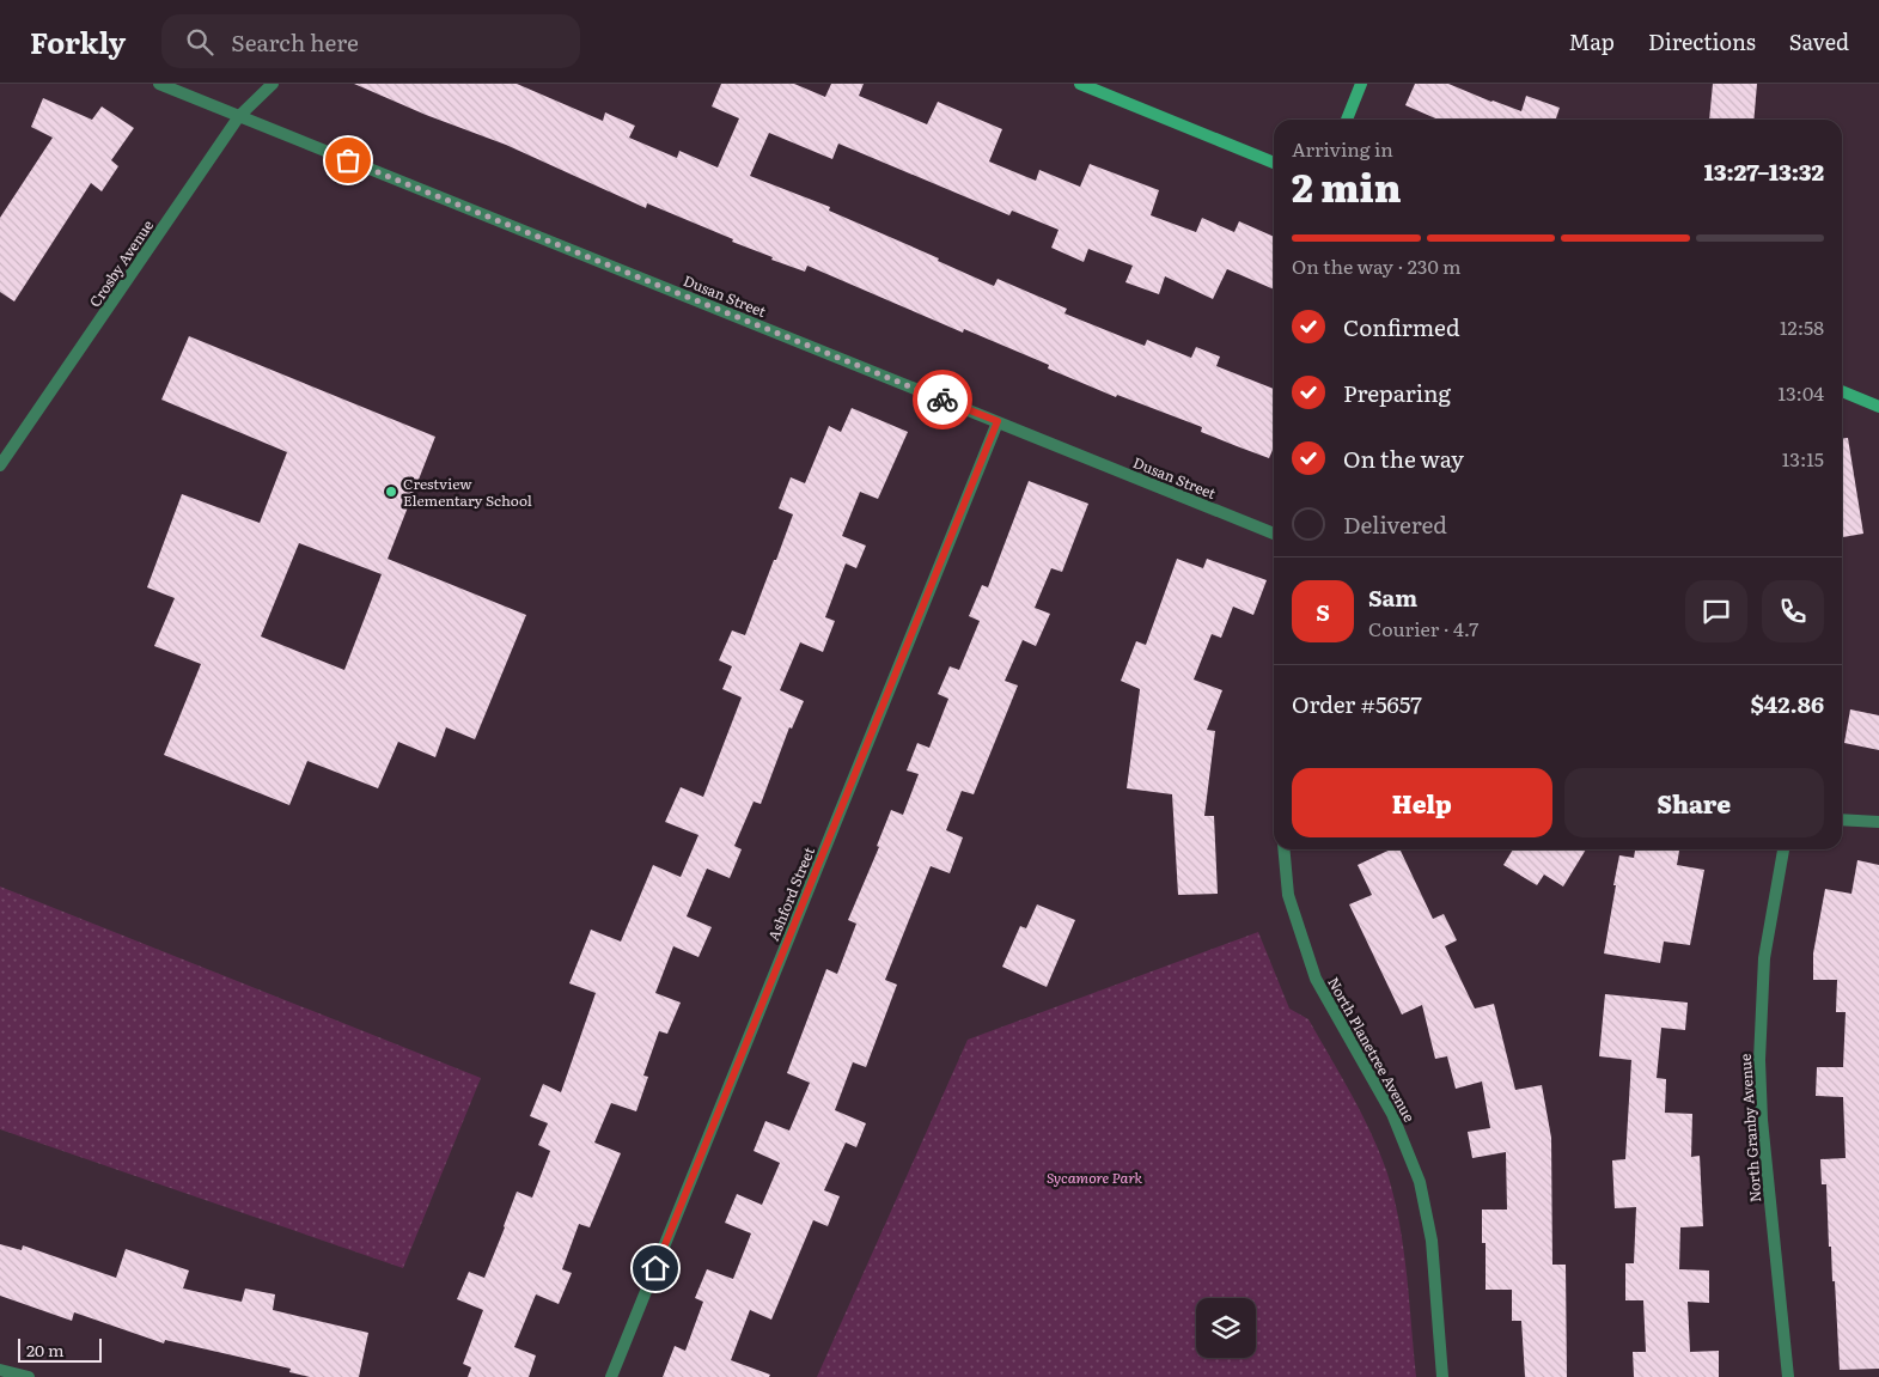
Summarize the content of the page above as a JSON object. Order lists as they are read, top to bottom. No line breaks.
{"streets":{"street":["Crosby Avenue","Dusan Street","Ashford Street","North Planetree Avenue","North Granby Avenue"]},"crossings":[["Crosby Avenue","Dusan Street"],["Dusan Street","Ashford Street"]],"parks":["Sycamore Park"],"places":["Crestview Elementary School"],"scale_bar":"20 m","page":{"header":"Forkly","search":"Search here","nav":["Map","Directions","Saved"],"heading":["2 min","Arriving in","13:27–13:32"],"panel":["Sam","Courier · 4.7","Order #5657","$42.86"],"bar":"On the way · 230 m","list":[["Confirmed","12:58"],["Preparing","13:04"],["On the way","13:15"],"Delivered"],"round":"S","buttons":["Help","Share"],"scale":"20 m"}}
